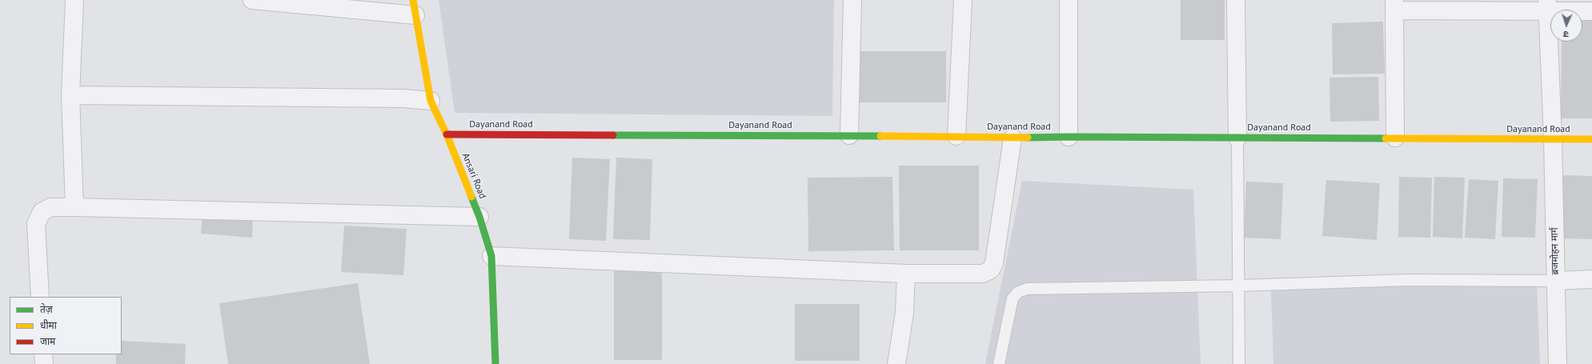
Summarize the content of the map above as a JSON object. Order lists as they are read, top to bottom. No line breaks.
{"streets":{"street":["Dayanand Road","Ansari Road","ब्रजमोहन मार्ग"]},"crossings":[["Dayanand Road","Ansari Road"],["Dayanand Road","ब्रजमोहन मार्ग"]],"legend":["तेज़","धीमा","जाम"],"north":"bottom"}
